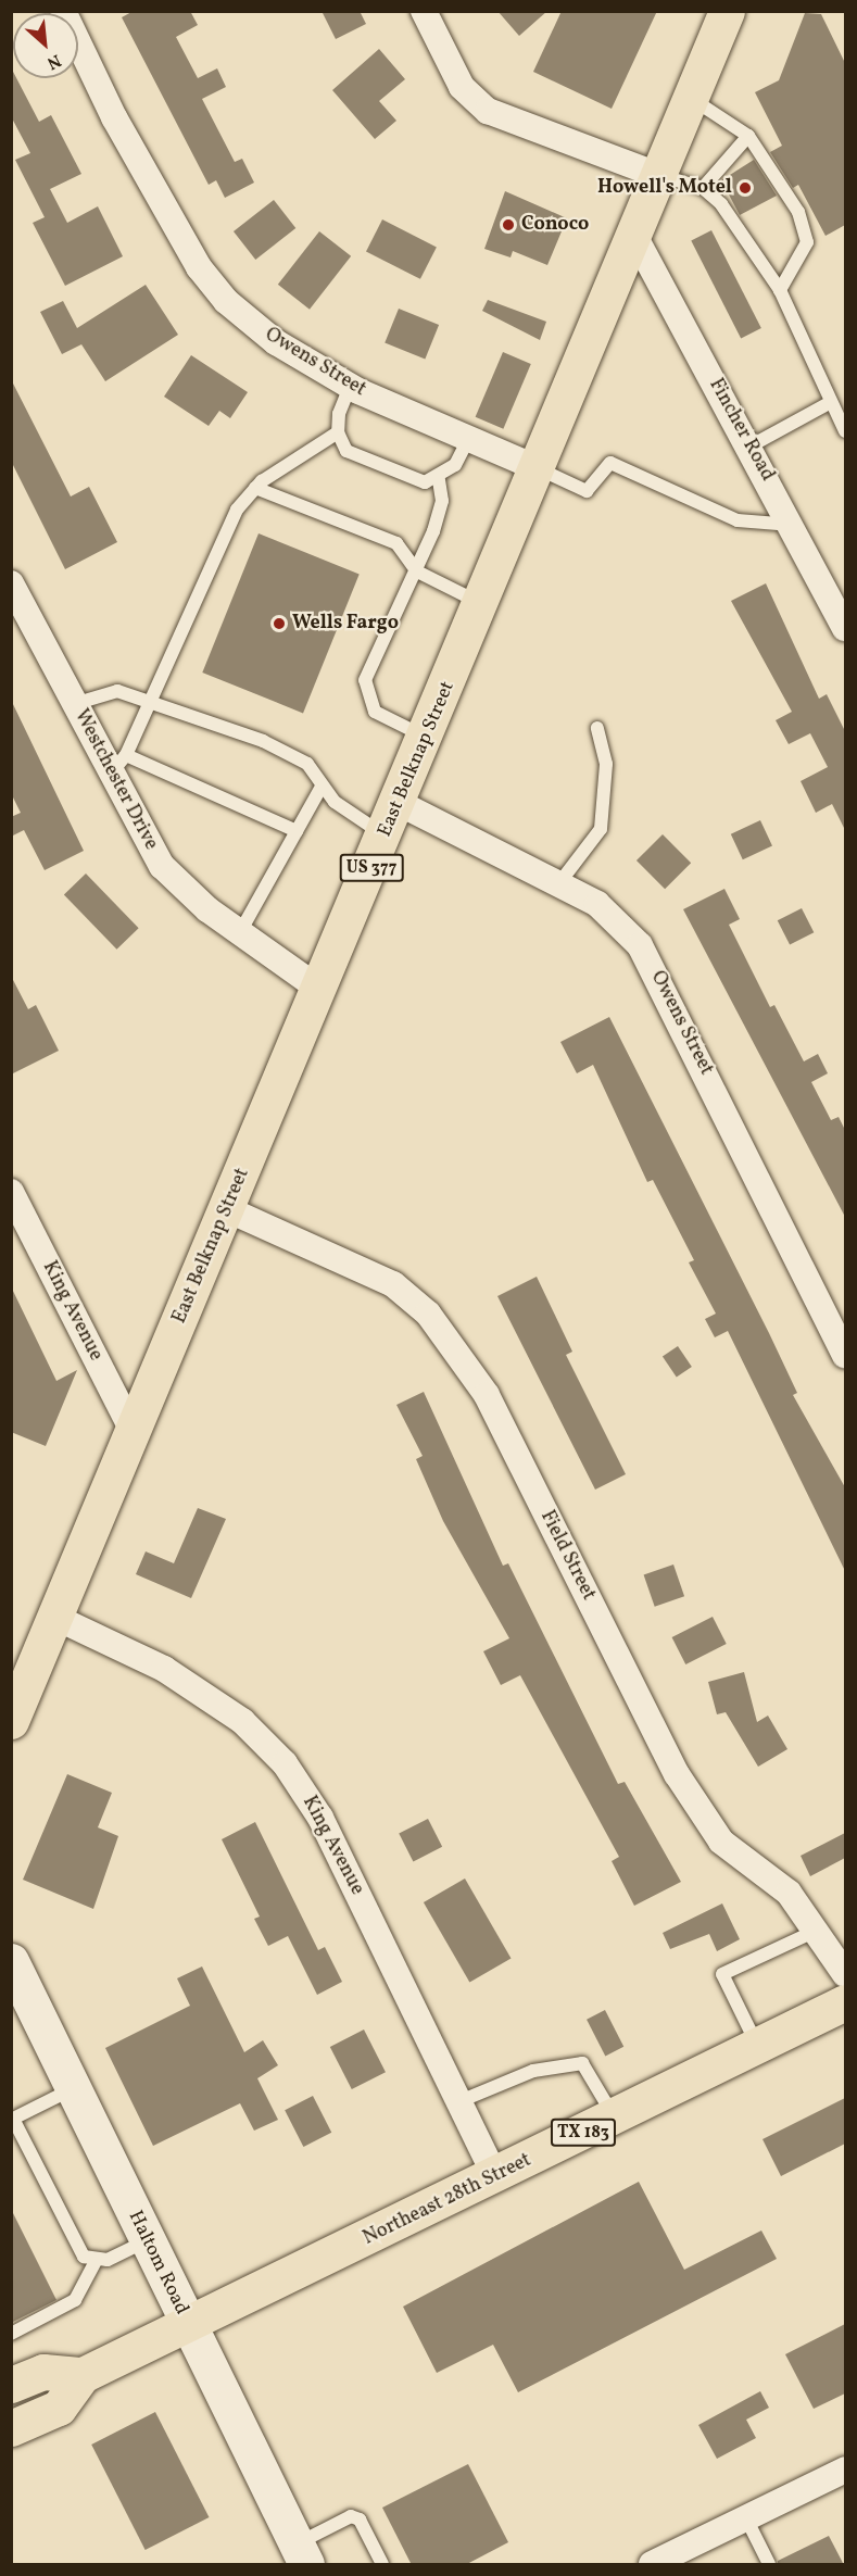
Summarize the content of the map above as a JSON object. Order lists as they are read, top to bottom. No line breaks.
{"streets":{"main road":["East Belknap Street","US 377","TX 183","Northeast 28th Street","Haltom Road"],"street":["Owens Street","Fincher Road","Westchester Drive","King Avenue","Field Street"]},"crossings":[["Owens Street","East Belknap Street"],["Fincher Road","East Belknap Street"],["East Belknap Street","Westchester Drive"],["East Belknap Street","King Avenue"],["East Belknap Street","Field Street"],["King Avenue","Northeast 28th Street"],["Northeast 28th Street","Haltom Road"]],"places":["Howell's Motel","Conoco","Wells Fargo"],"north":"bottom right"}
